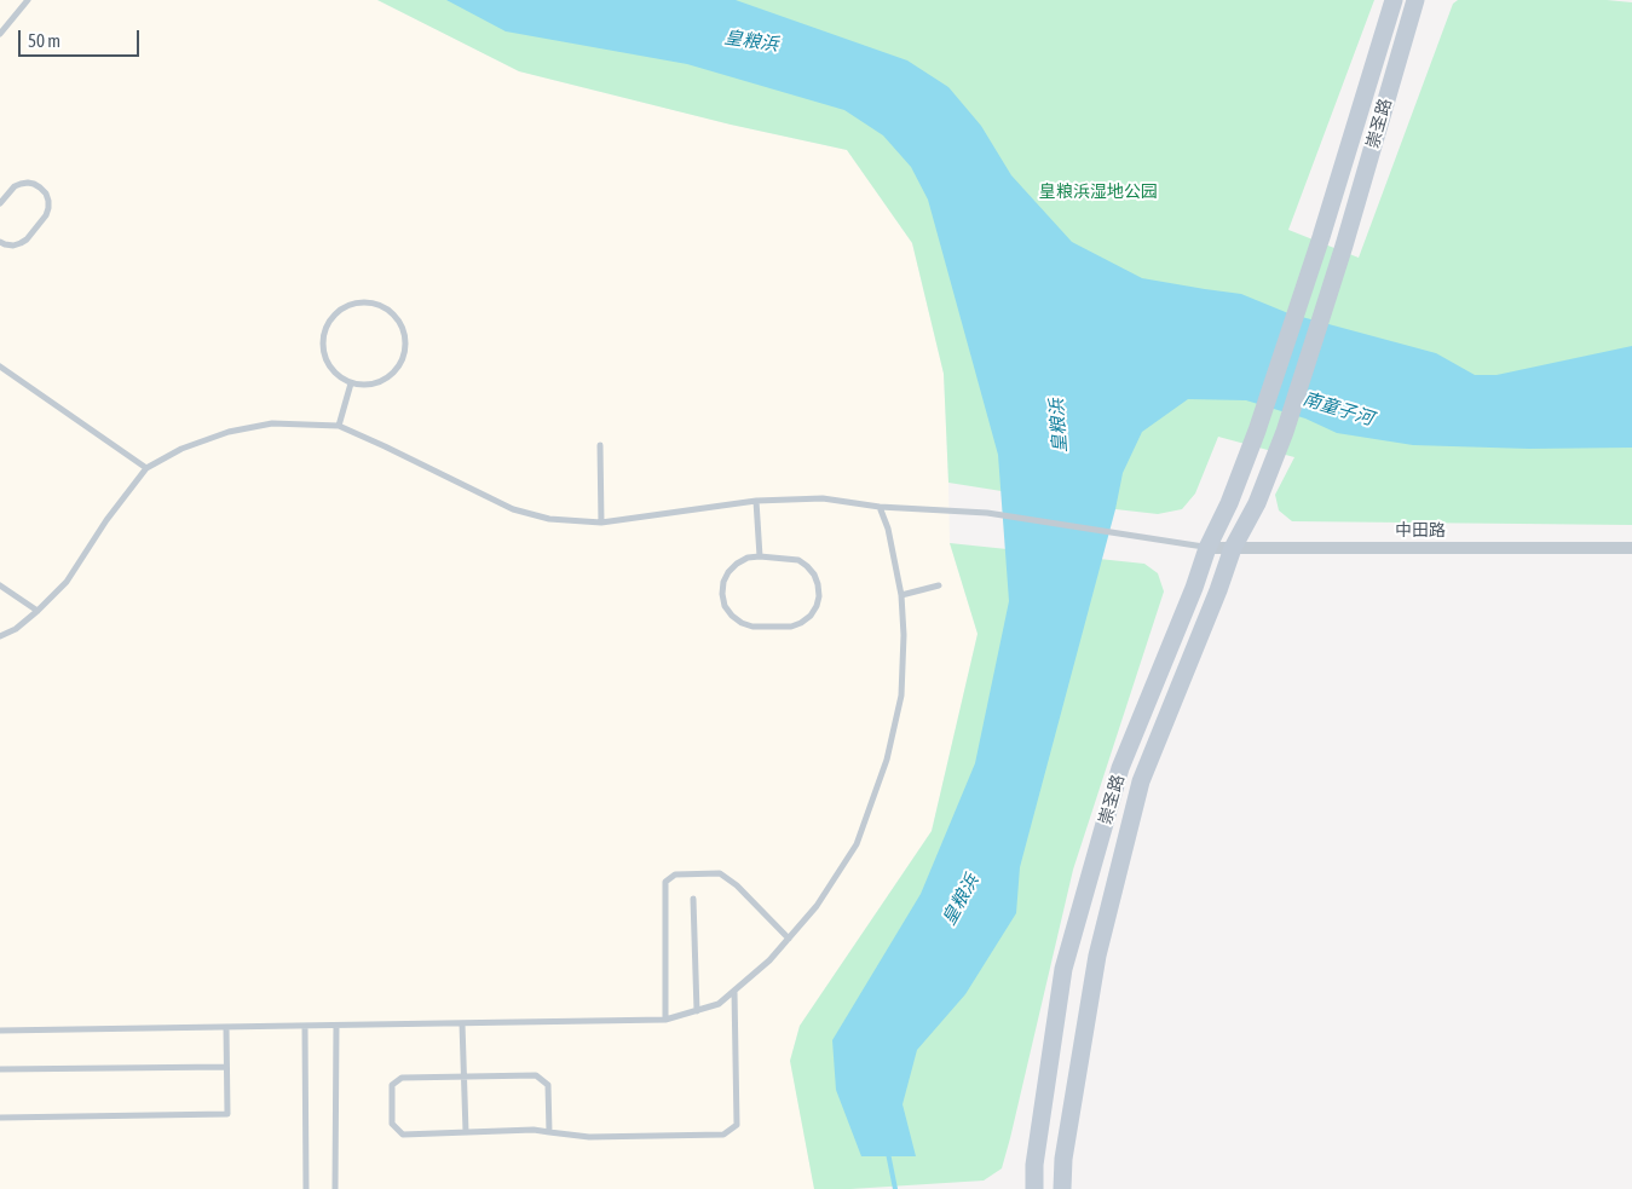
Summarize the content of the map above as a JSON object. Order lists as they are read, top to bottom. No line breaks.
{"streets":{"main road":["崇圣路"],"street":["中田路"]},"crossings":[["崇圣路","中田路"]],"water":["皇粮浜","南童子河"],"parks":["皇粮浜湿地公园"],"scale_bar":"50 m"}
